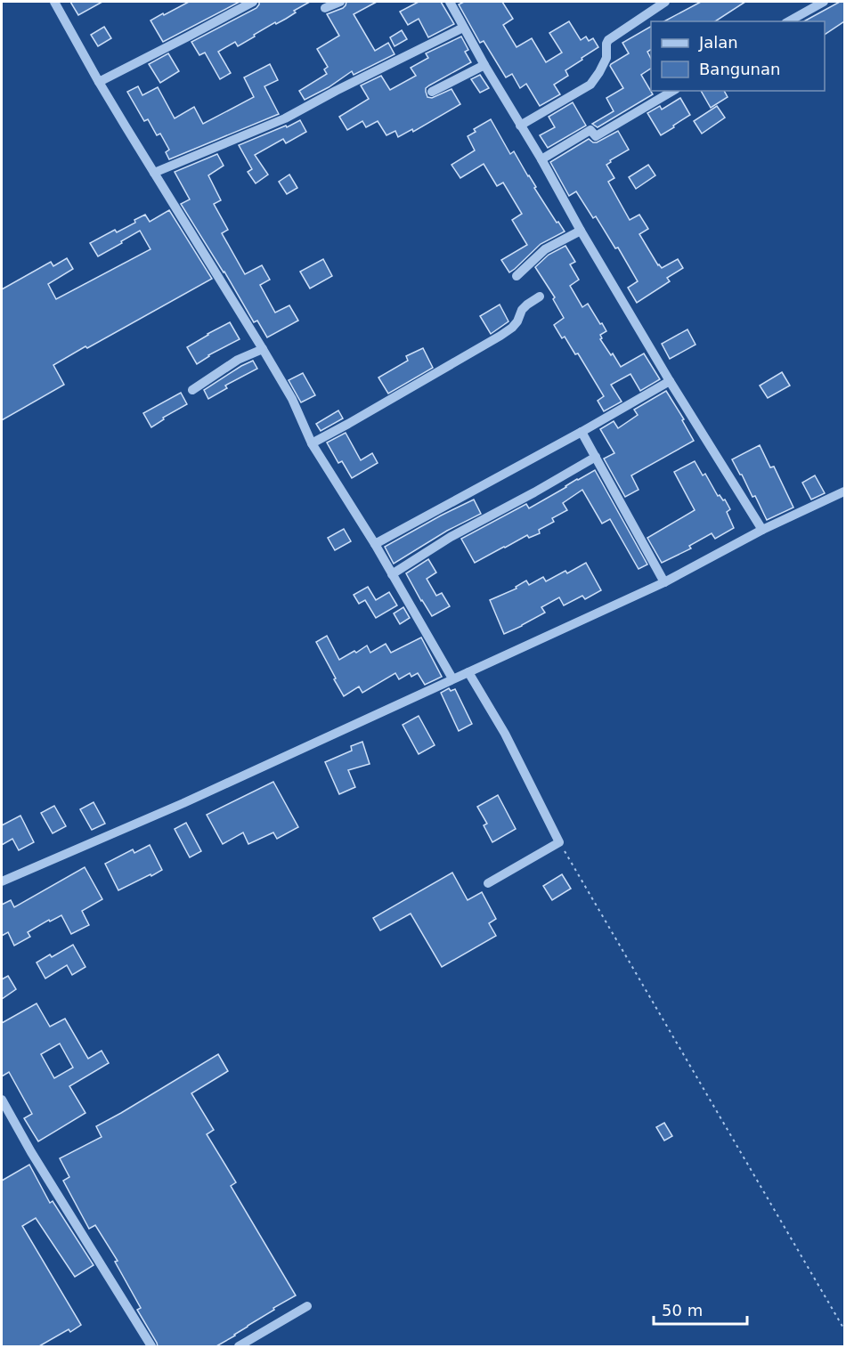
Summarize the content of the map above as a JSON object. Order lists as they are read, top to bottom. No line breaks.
{"legend":["Jalan","Bangunan"],"scale_bar":"50 m"}
